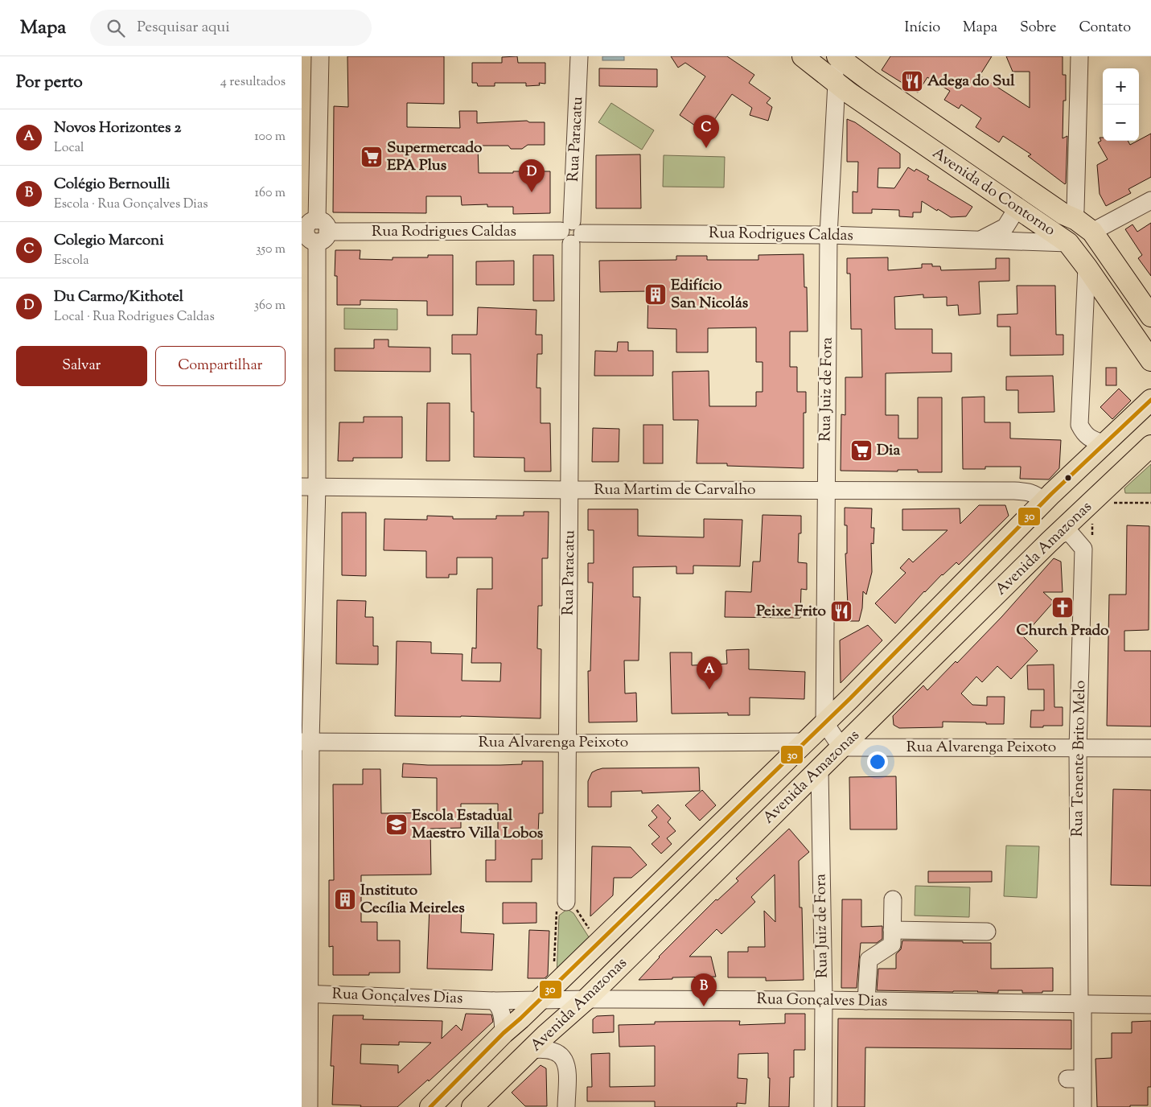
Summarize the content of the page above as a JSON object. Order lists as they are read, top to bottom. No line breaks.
{"streets":{"main road":["Avenida do Contorno","Avenida Amazonas"],"street":["Rua Paracatu","Rua Rodrigues Caldas","Rua Juiz de Fora","Rua Martim de Carvalho","Rua Alvarenga Peixoto","Rua Tenente Brito Melo","Rua Gonçalves Dias"]},"crossings":[["Rua Paracatu","Rua Rodrigues Caldas"],["Rua Paracatu","Rua Martim de Carvalho"],["Rua Paracatu","Rua Alvarenga Peixoto"],["Avenida do Contorno","Rua Rodrigues Caldas"],["Avenida do Contorno","Rua Juiz de Fora"],["Rua Rodrigues Caldas","Rua Juiz de Fora"],["Rua Juiz de Fora","Rua Martim de Carvalho"],["Rua Juiz de Fora","Avenida Amazonas"],["Rua Juiz de Fora","Rua Gonçalves Dias"],["Rua Martim de Carvalho","Avenida Amazonas"],["Avenida Amazonas","Rua Alvarenga Peixoto"],["Avenida Amazonas","Rua Gonçalves Dias"],["Rua Alvarenga Peixoto","Rua Tenente Brito Melo"],["Rua Tenente Brito Melo","Rua Gonçalves Dias"]],"places":{"restaurant":["Adega do Sul","Peixe Frito"],"supermarket":["Supermercado EPA Plus","Dia"],"building":["Edifício San Nicolás","Instituto Cecília Meireles"],"church":["Church Prado"],"school or university":["Escola Estadual Maestro Villa Lobos"]},"lines":["transit line 30"],"page":{"header":"Mapa","search":"Pesquisar aqui","nav":["Início","Mapa","Sobre","Contato"],"heading":["Por perto","4 resultados"],"map_buttons":["+","−"],"list":[{"mark":"A","name":"Novos Horizontes 2","note":"Local","value":"100 m"},{"mark":"B","name":"Colégio Bernoulli","note":"Escola · Rua Gonçalves Dias","value":"160 m"},{"mark":"C","name":"Colegio Marconi","note":"Escola","value":"350 m"},{"mark":"D","name":"Du Carmo/Kithotel","note":"Local · Rua Rodrigues Caldas","value":"360 m"}],"pins":["C","D","A","B"],"buttons":["Salvar","Compartilhar"]}}
